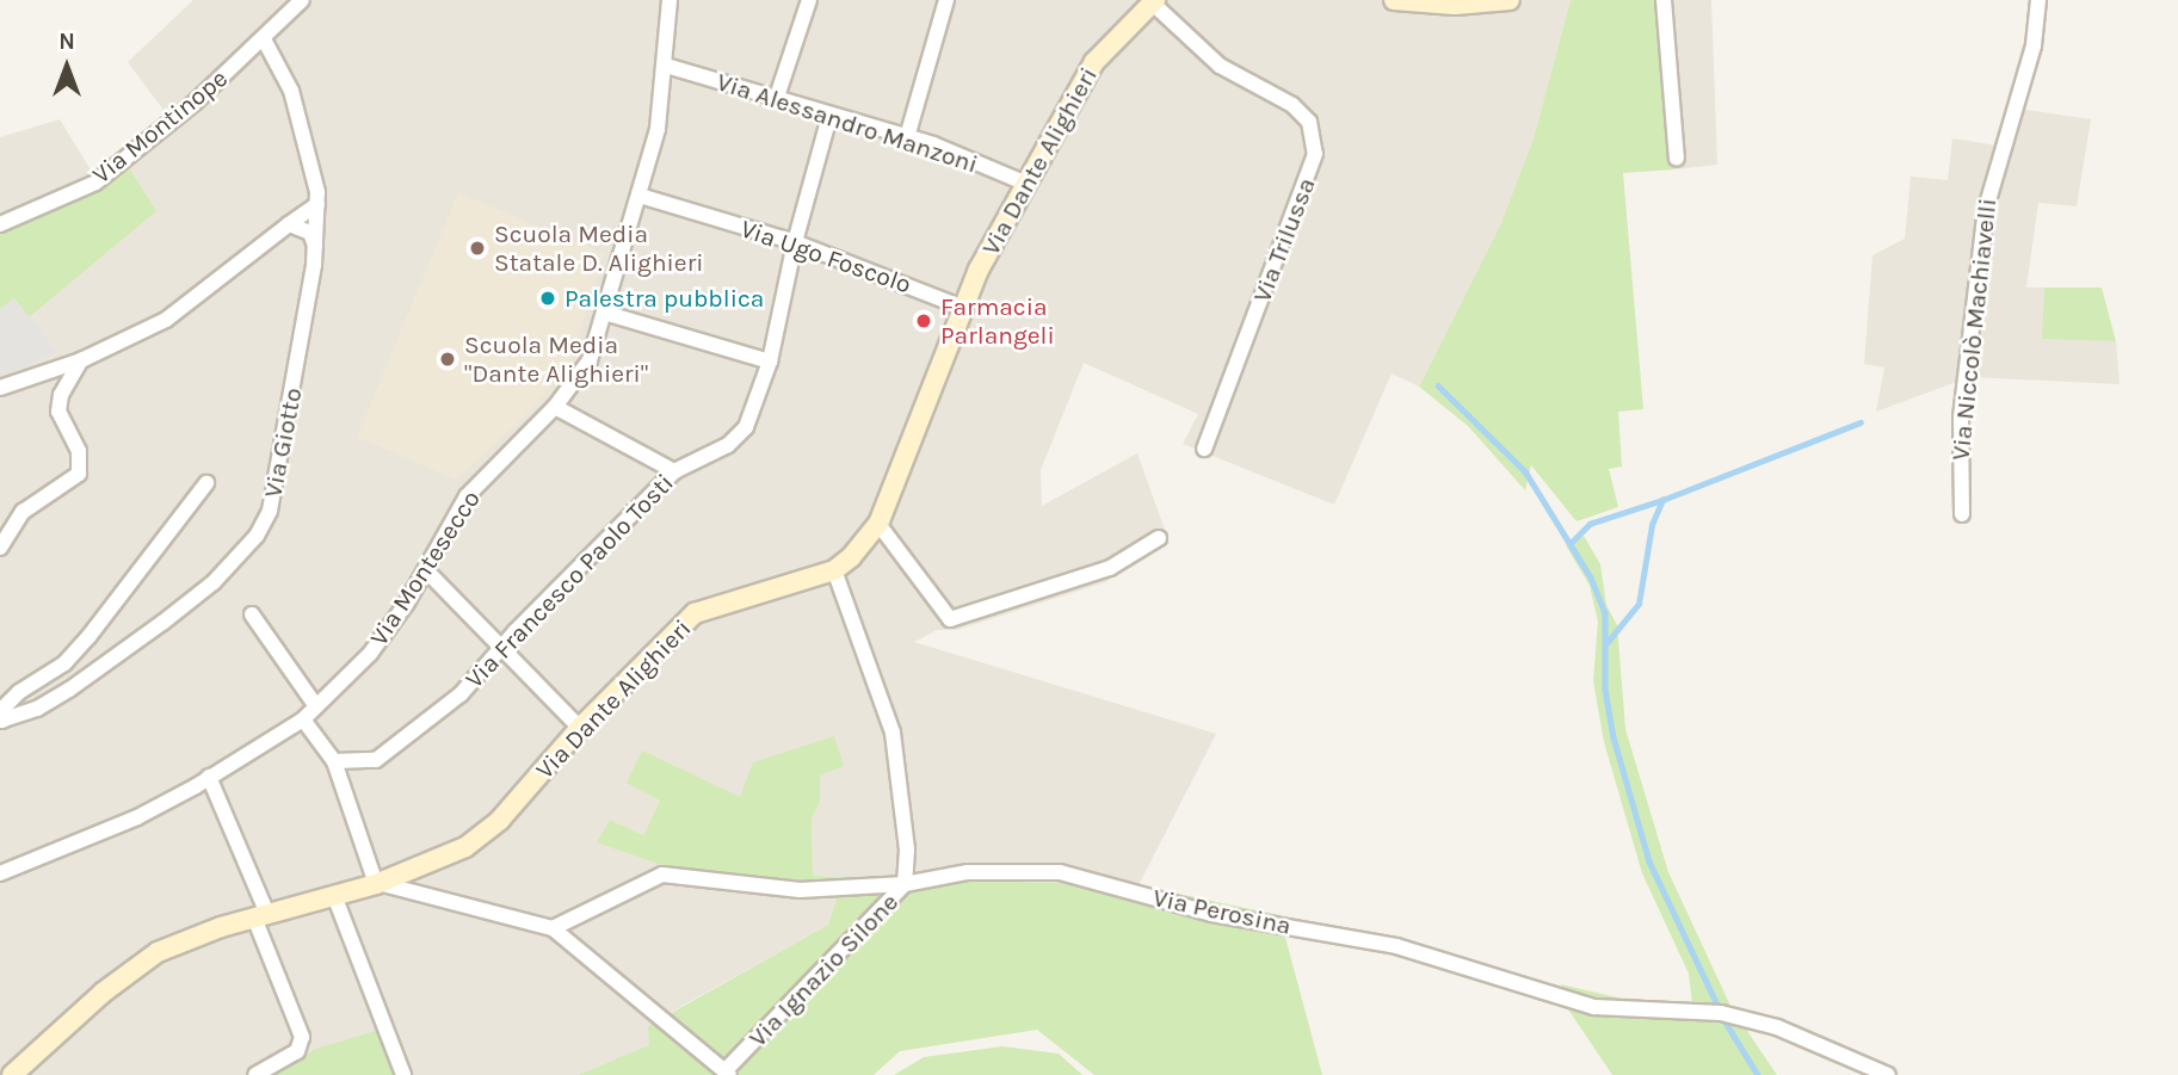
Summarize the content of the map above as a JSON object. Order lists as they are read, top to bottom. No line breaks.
{"streets":{"main road":["Via Dante Alighieri"],"street":["Via Alessandro Manzoni","Via Montinope","Via Trilussa","Via Ugo Foscolo","Via Niccolò Machiavelli","Via Giotto","Via Montesecco","Via Francesco Paolo Tosti","Via Perosina","Via Ignazio Silone"]},"crossings":[["Via Alessandro Manzoni","Via Dante Alighieri"],["Via Alessandro Manzoni","Via Montesecco"],["Via Alessandro Manzoni","Via Francesco Paolo Tosti"],["Via Montinope","Via Giotto"],["Via Dante Alighieri","Via Trilussa"],["Via Dante Alighieri","Via Ugo Foscolo"],["Via Dante Alighieri","Via Ignazio Silone"],["Via Ugo Foscolo","Via Montesecco"],["Via Ugo Foscolo","Via Francesco Paolo Tosti"],["Via Perosina","Via Ignazio Silone"]],"places":["Scuola Media Statale D. Alighieri","Palestra pubblica","Farmacia Parlangeli","Scuola Media \"Dante Alighieri\""],"north":"top"}
